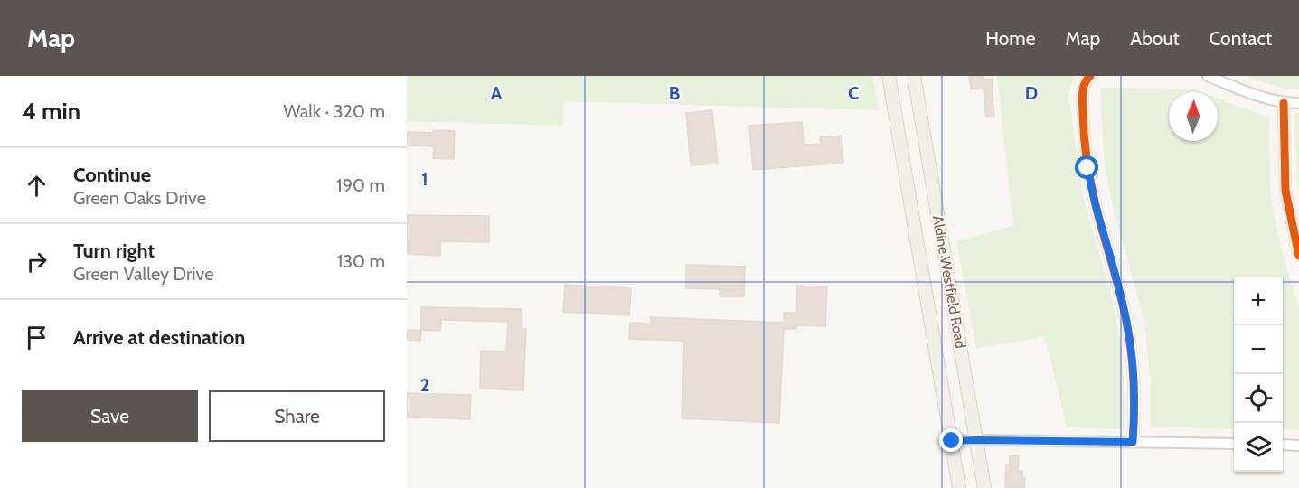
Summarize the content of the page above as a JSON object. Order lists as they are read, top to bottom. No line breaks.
{"streets":{"main road":["Aldine Westfield Road"]},"north":"top","page":{"header":"Map","nav":["Home","Map","About","Contact"],"heading":["4 min","Walk · 320 m"],"list":[["Continue","Green Oaks Drive","190 m"],["Turn right","Green Valley Drive","130 m"],"Arrive at destination"],"map_buttons":["+","−"],"buttons":["Save","Share"]},"grid":{"columns":["A","B","C","D"],"rows":["1","2"]}}
